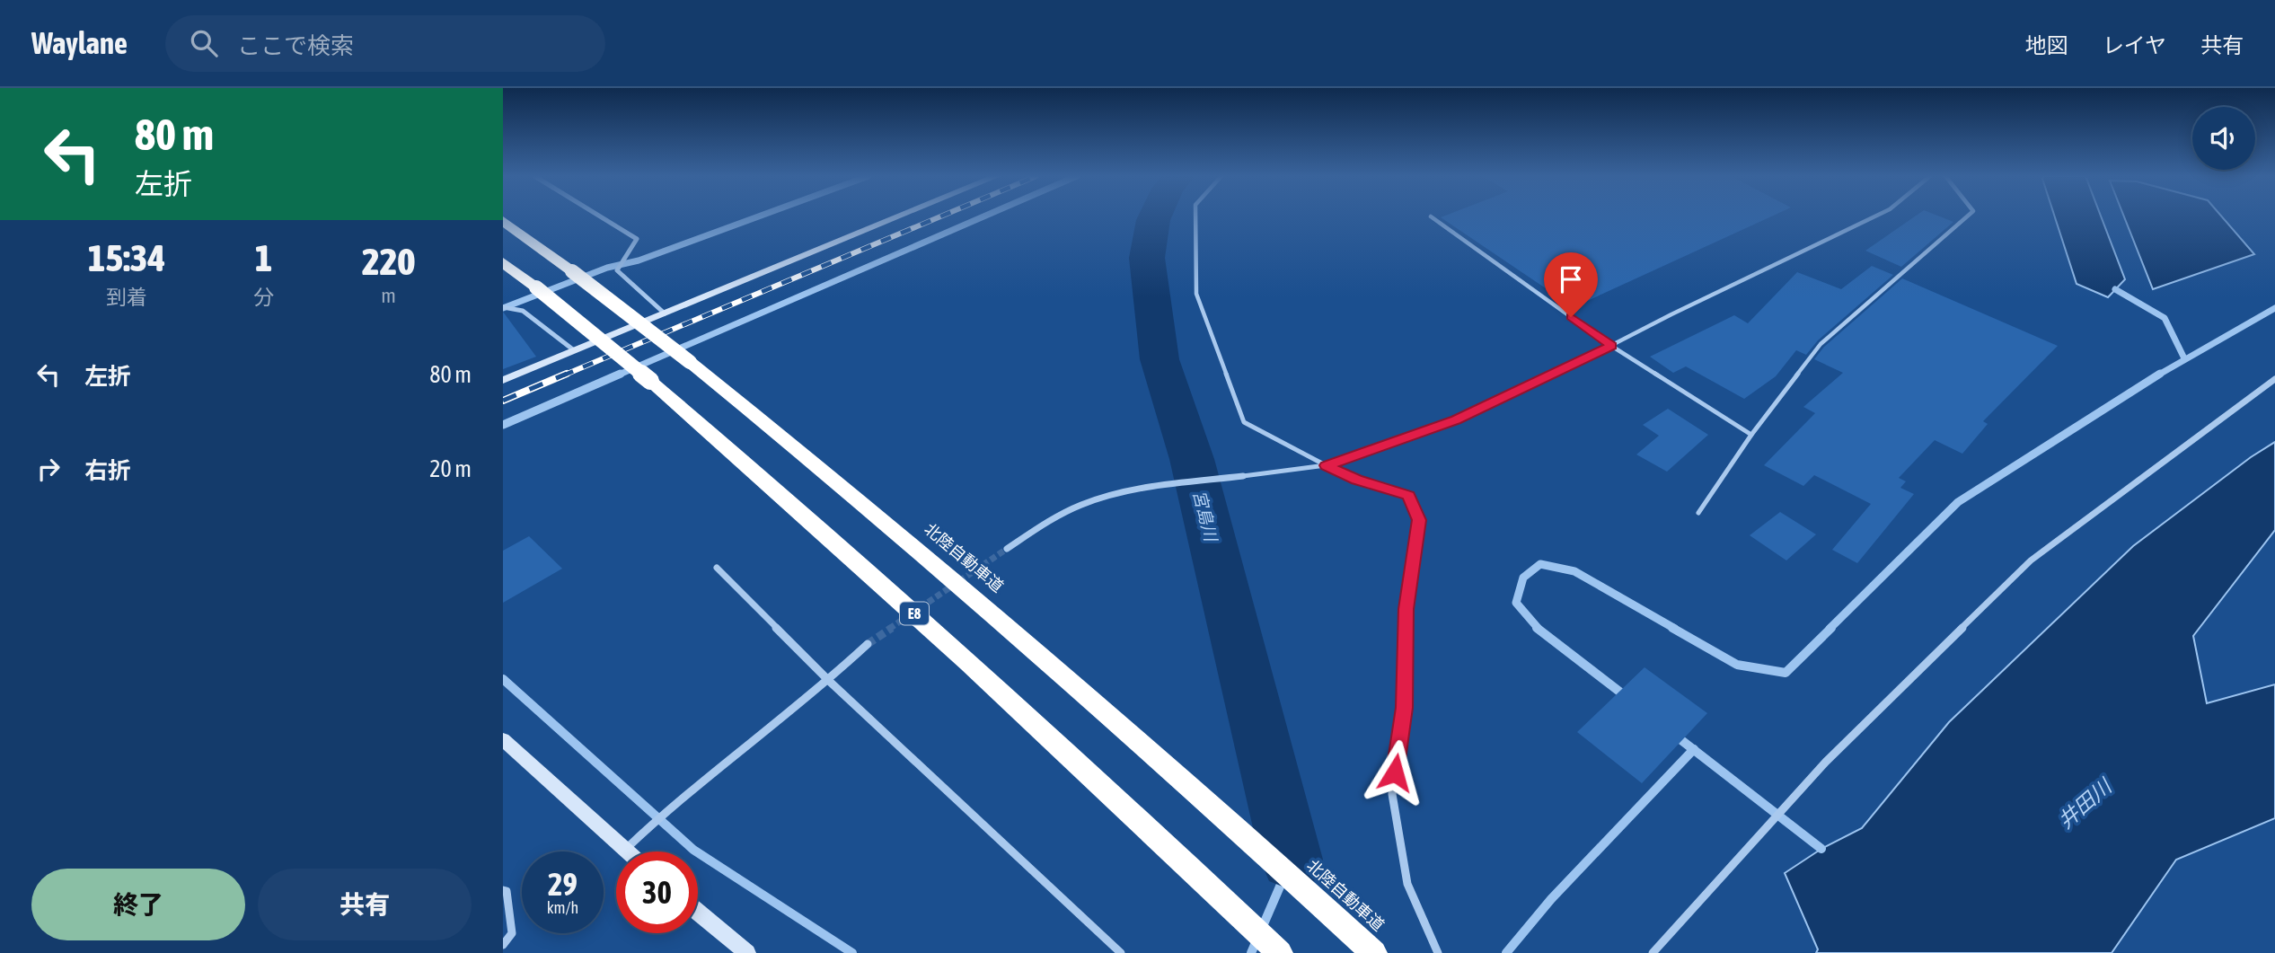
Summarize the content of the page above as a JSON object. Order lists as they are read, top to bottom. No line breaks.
{"streets":{"highway":["北陸自動車道","E8"]},"water":["宮島川","井田川"],"page":{"header":"Waylane","search":"ここで検索","nav":["地図","レイヤ","共有"],"turn":["80 m","左折"],"eta":["15:34","到着","1","分","220","m"],"list":[{"name":"左折","value":"80 m"},{"name":"右折","value":"20 m"}],"speed":"29 km/h","limit":"30","buttons":["終了","共有"]}}
